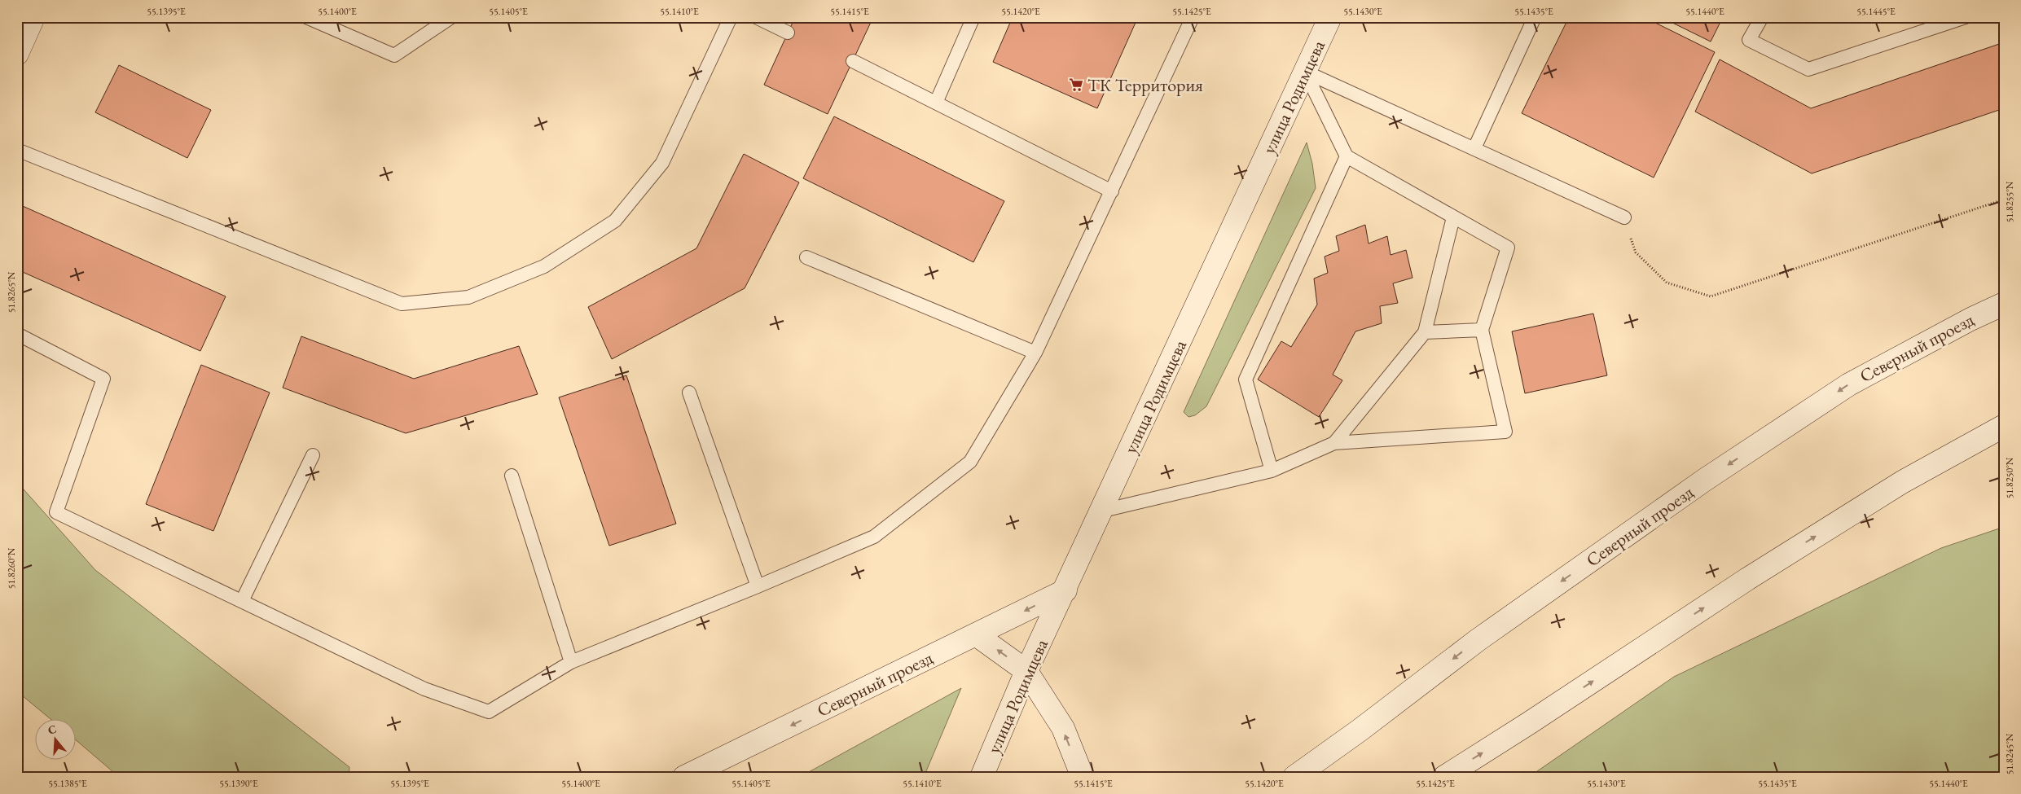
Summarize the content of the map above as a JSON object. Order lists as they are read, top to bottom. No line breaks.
{"streets":{"main road":["улица Родимцева","Северный проезд"]},"crossings":[["улица Родимцева","Северный проезд"]],"places":{"supermarket":["ТК Территория"]},"north":"top","coordinates":["55.1395°E","55.1400°E","55.1405°E","55.1410°E","55.1415°E","55.1420°E","55.1425°E","55.1430°E","55.1435°E","55.1440°E","55.1445°E","51.8255°N","51.8265°N","51.8250°N","51.8260°N","51.8245°N","55.1385°E","55.1390°E"]}
